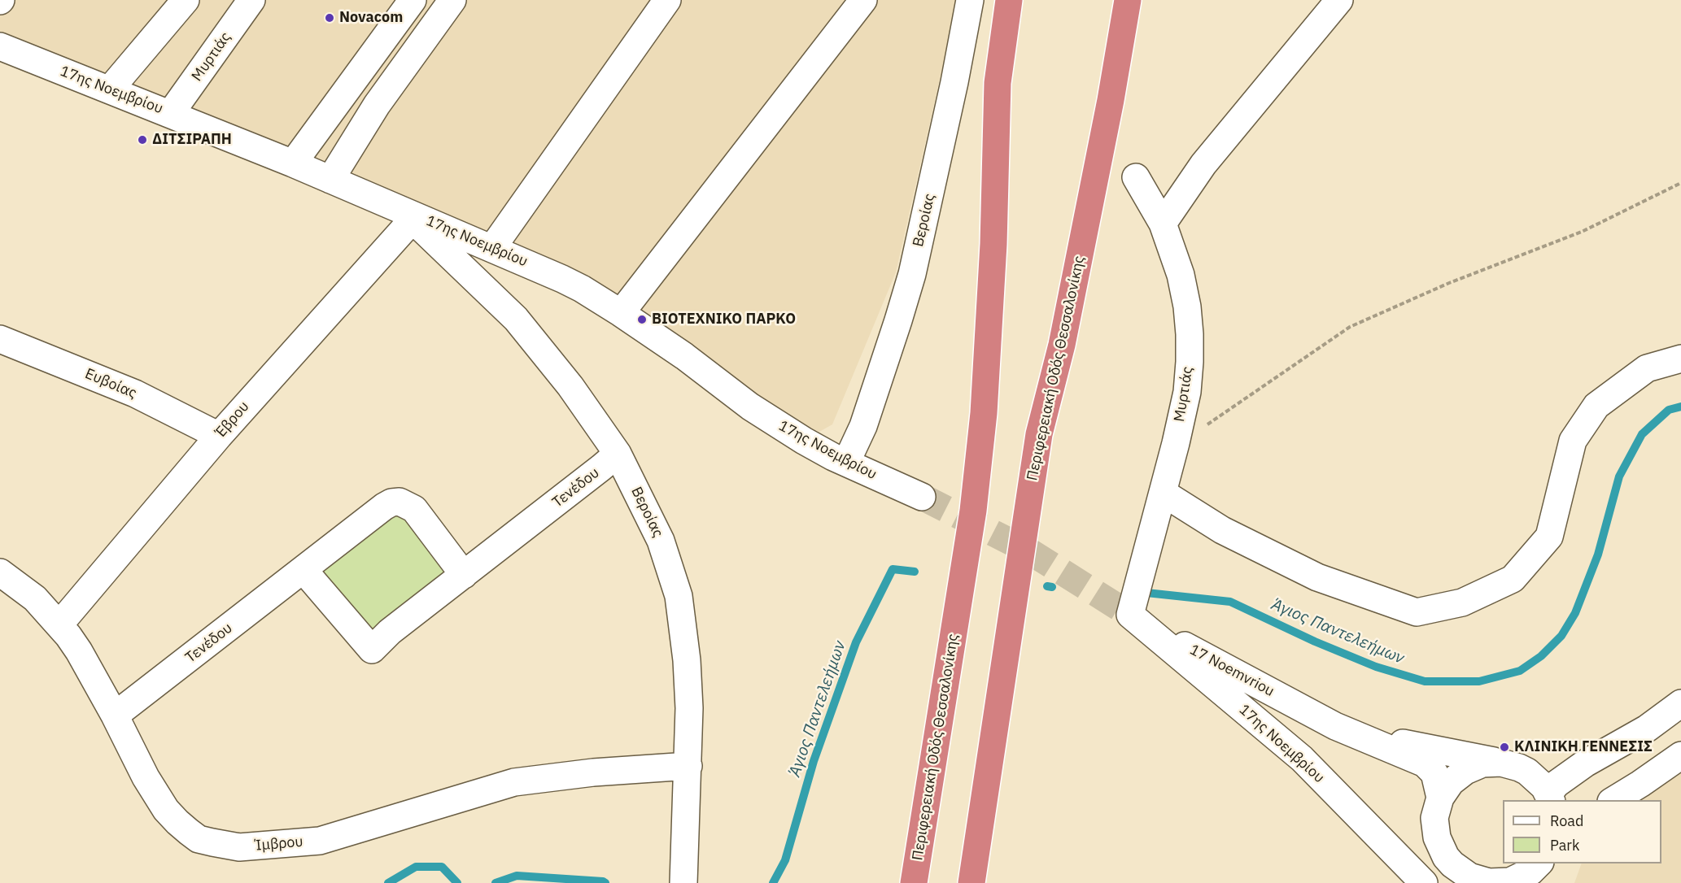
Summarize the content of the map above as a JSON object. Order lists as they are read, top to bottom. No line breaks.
{"streets":{"highway":["Περιφερειακή Οδός Θεσσαλονίκης"],"street":["Μυρτιάς","17ης Νοεμβρίου","Βεροίας","Ευβοίας","Έβρου","Τενέδου","17 Noemvriou","Ίμβρου"]},"crossings":[["Μυρτιάς","17ης Νοεμβρίου"],["Μυρτιάς","17 Noemvriou"],["17ης Νοεμβρίου","Βεροίας"],["17ης Νοεμβρίου","17 Noemvriou"],["Βεροίας","Έβρου"],["Βεροίας","Τενέδου"],["Βεροίας","Ίμβρου"],["Ευβοίας","Έβρου"],["Έβρου","Ίμβρου"],["Τενέδου","Ίμβρου"]],"water":["Άγιος Παντελεήμων"],"places":["Novacom","ΔΙΤΣΙΡΑΠΗ","ΒΙΟΤΕΧΝΙΚΟ ΠΑΡΚΟ","ΚΛΙΝΙΚΗ ΓΕΝΝΕΣΙΣ"],"legend":["Road","Park"]}
